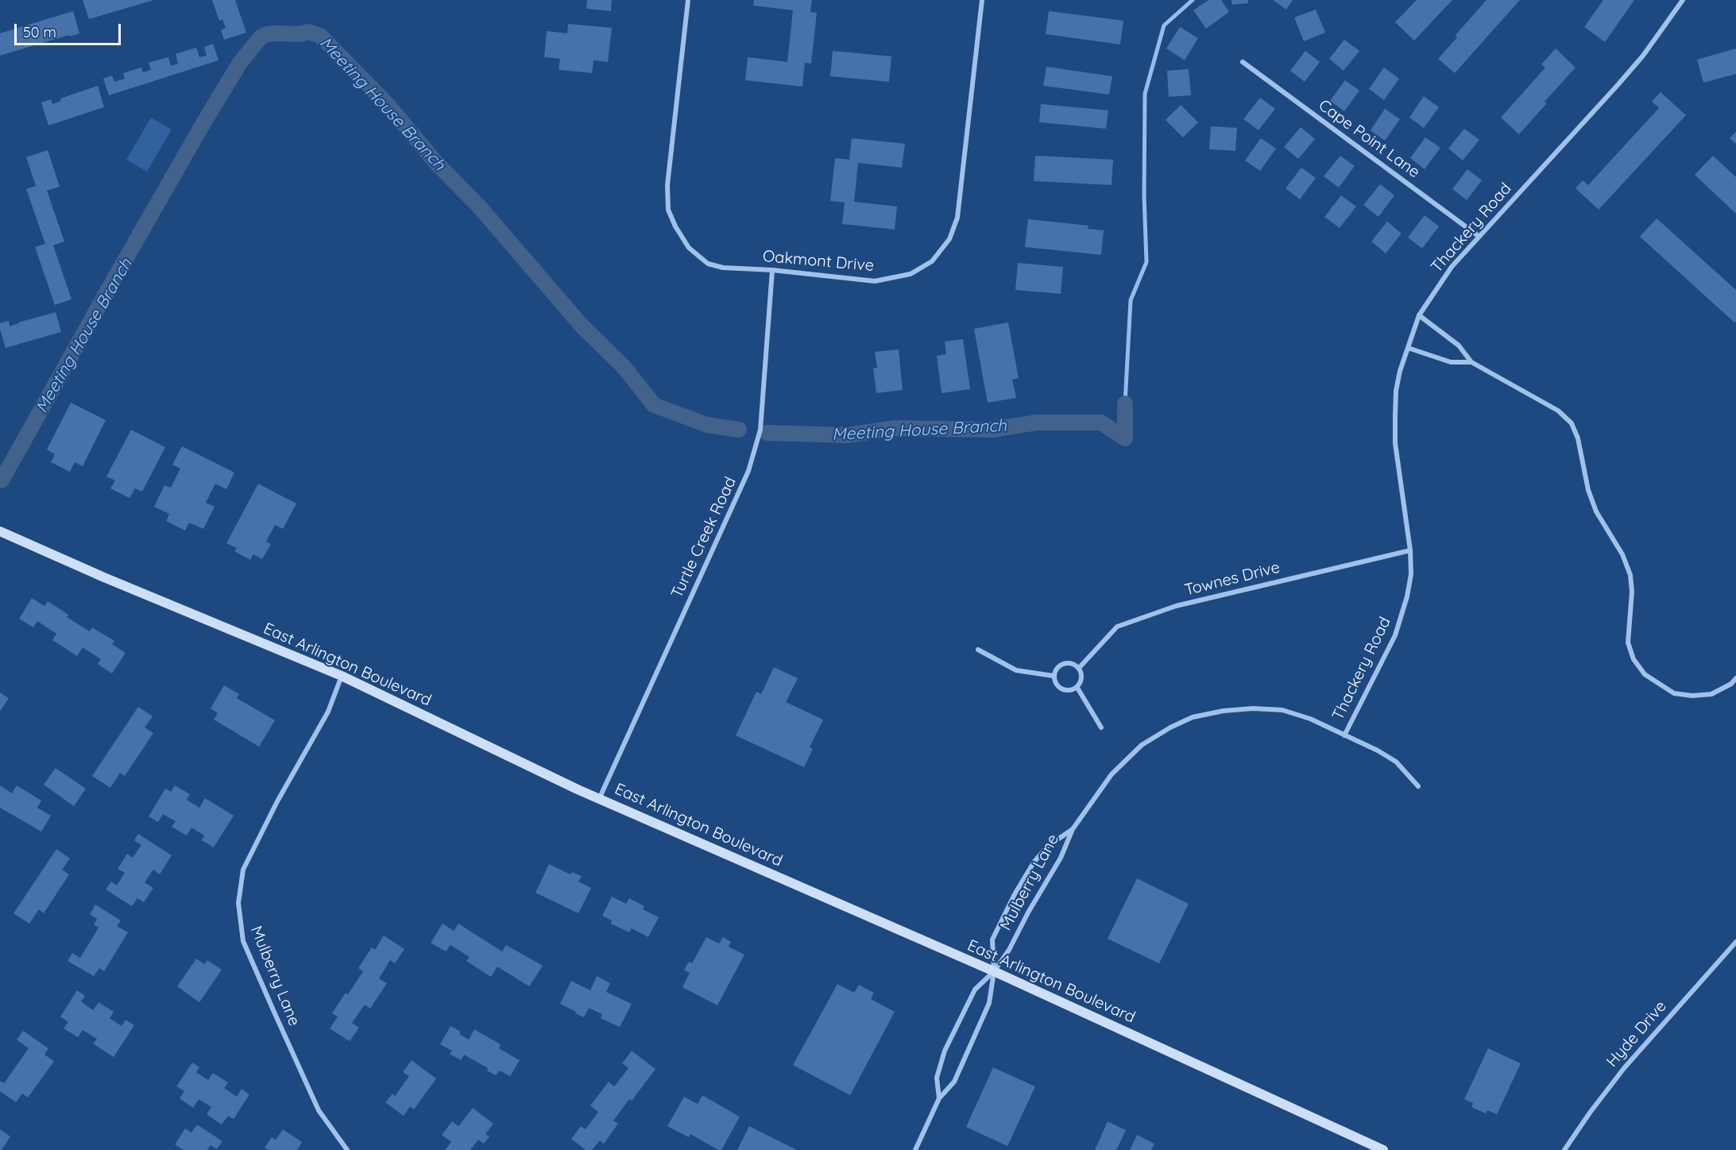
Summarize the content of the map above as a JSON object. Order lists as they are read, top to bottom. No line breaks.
{"streets":{"main road":["East Arlington Boulevard"],"street":["Cape Point Lane","Thackery Road","Oakmont Drive","Turtle Creek Road","Townes Drive","Mulberry Lane","Hyde Drive"]},"crossings":[["Cape Point Lane","Thackery Road"],["Thackery Road","Townes Drive"],["Thackery Road","Mulberry Lane"],["Oakmont Drive","Turtle Creek Road"],["Turtle Creek Road","East Arlington Boulevard"],["East Arlington Boulevard","Mulberry Lane"]],"water":["Meeting House Branch"],"scale_bar":"50 m"}
